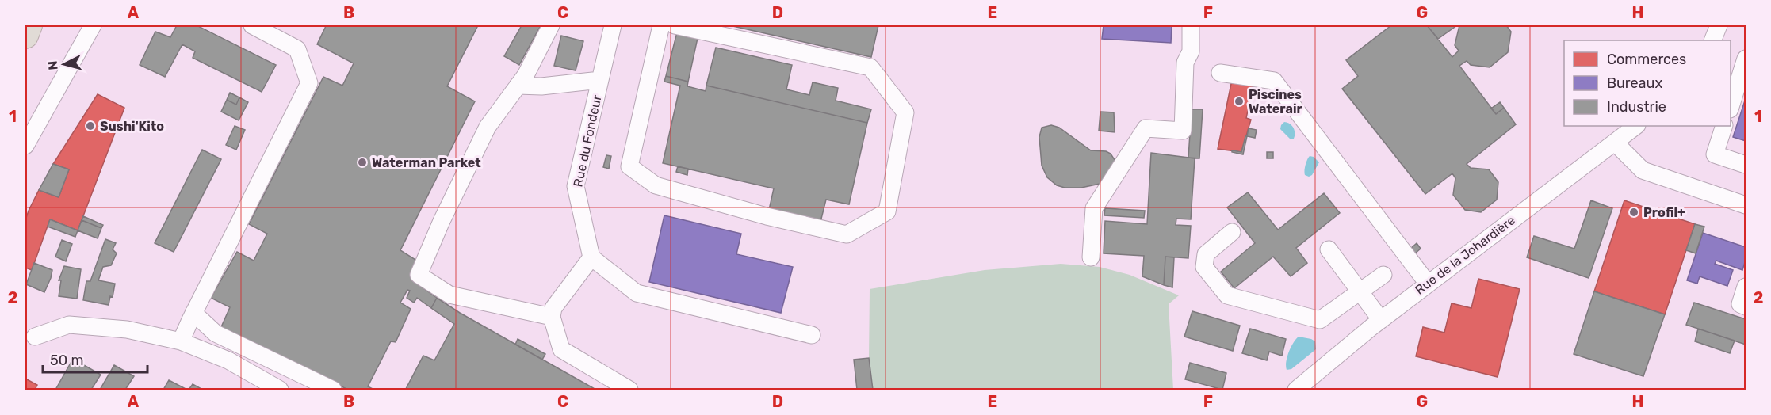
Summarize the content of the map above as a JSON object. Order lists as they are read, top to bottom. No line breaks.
{"streets":{"street":["Rue du Fondeur","Rue de la Johardière"]},"places":["Piscines Waterair","Sushi'Kito","Waterman Parket","Profil+"],"legend":["Commerces","Bureaux","Industrie"],"scale_bar":"50 m","north":"left","grid":{"columns":["A","B","C","D","E","F","G","H"],"rows":["1","2"]}}
